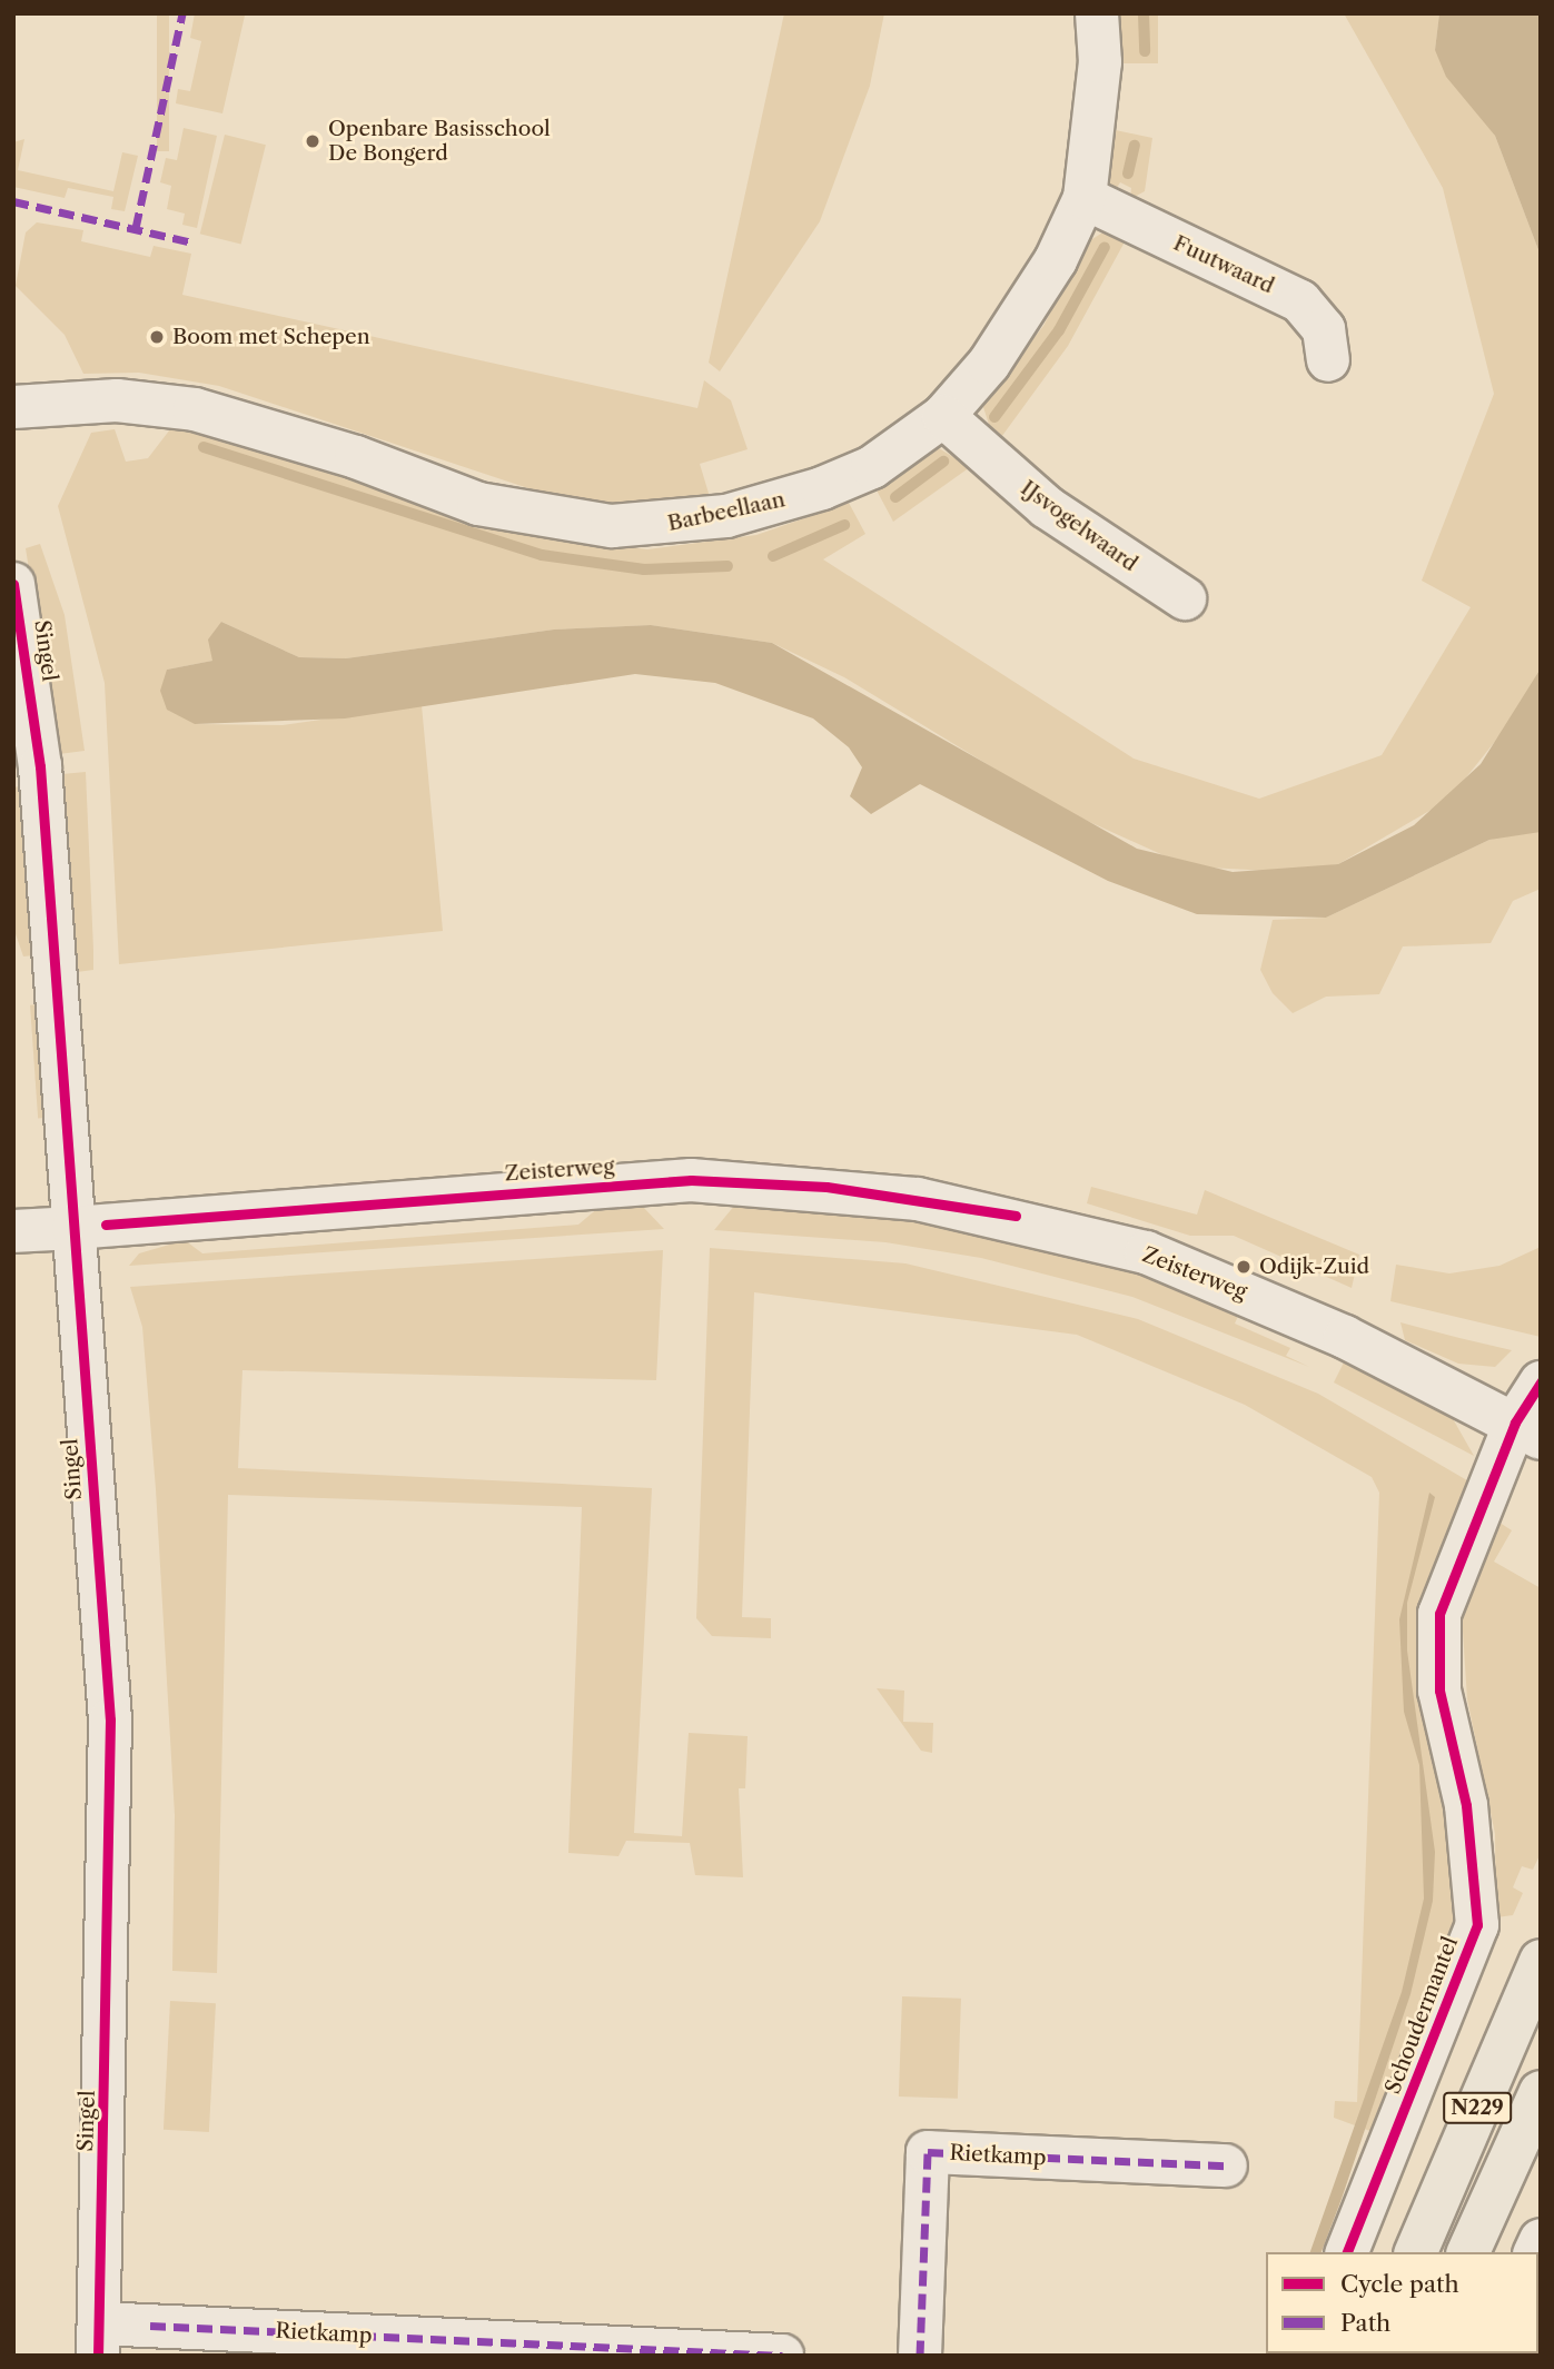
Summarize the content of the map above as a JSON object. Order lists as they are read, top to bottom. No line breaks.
{"streets":{"main road":["N229"],"street":["Fuutwaard","Barbeellaan","IJsvogelwaard","Singel","Zeisterweg","Schoudermantel","Rietkamp"]},"crossings":[["Fuutwaard","Barbeellaan"],["Barbeellaan","IJsvogelwaard"],["Singel","Zeisterweg"],["Singel","Rietkamp"],["Zeisterweg","Schoudermantel"]],"places":["Openbare Basisschool De Bongerd","Boom met Schepen","Odijk-Zuid"],"legend":["Cycle path","Path"]}
